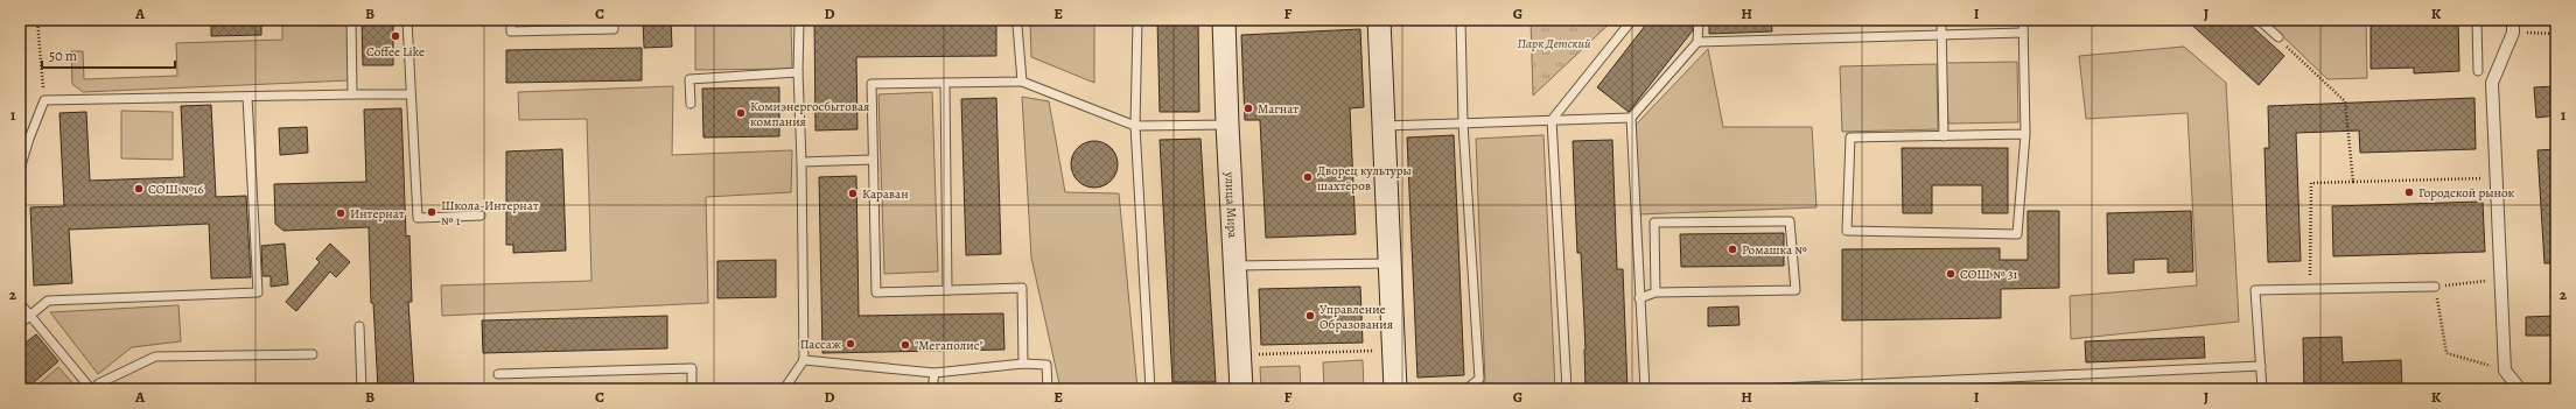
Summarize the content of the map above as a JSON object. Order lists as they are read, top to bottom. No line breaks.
{"streets":{"main road":["улица Мира"]},"parks":["Парк Детский"],"places":["Coffee Like","Магнат","Комиэнергосбытовая компания","Дворец культуры шахтёров","СОШ №16","Городской рынок","Караван","Школа-Интернат № 1","Интернат","Ромашка №","СОШ № 31","Управление Образования","Пассаж","\"Мегаполис\""],"scale_bar":"50 m","grid":{"columns":["A","B","C","D","E","F","G","H","I","J","K"],"rows":["1","2"]}}
